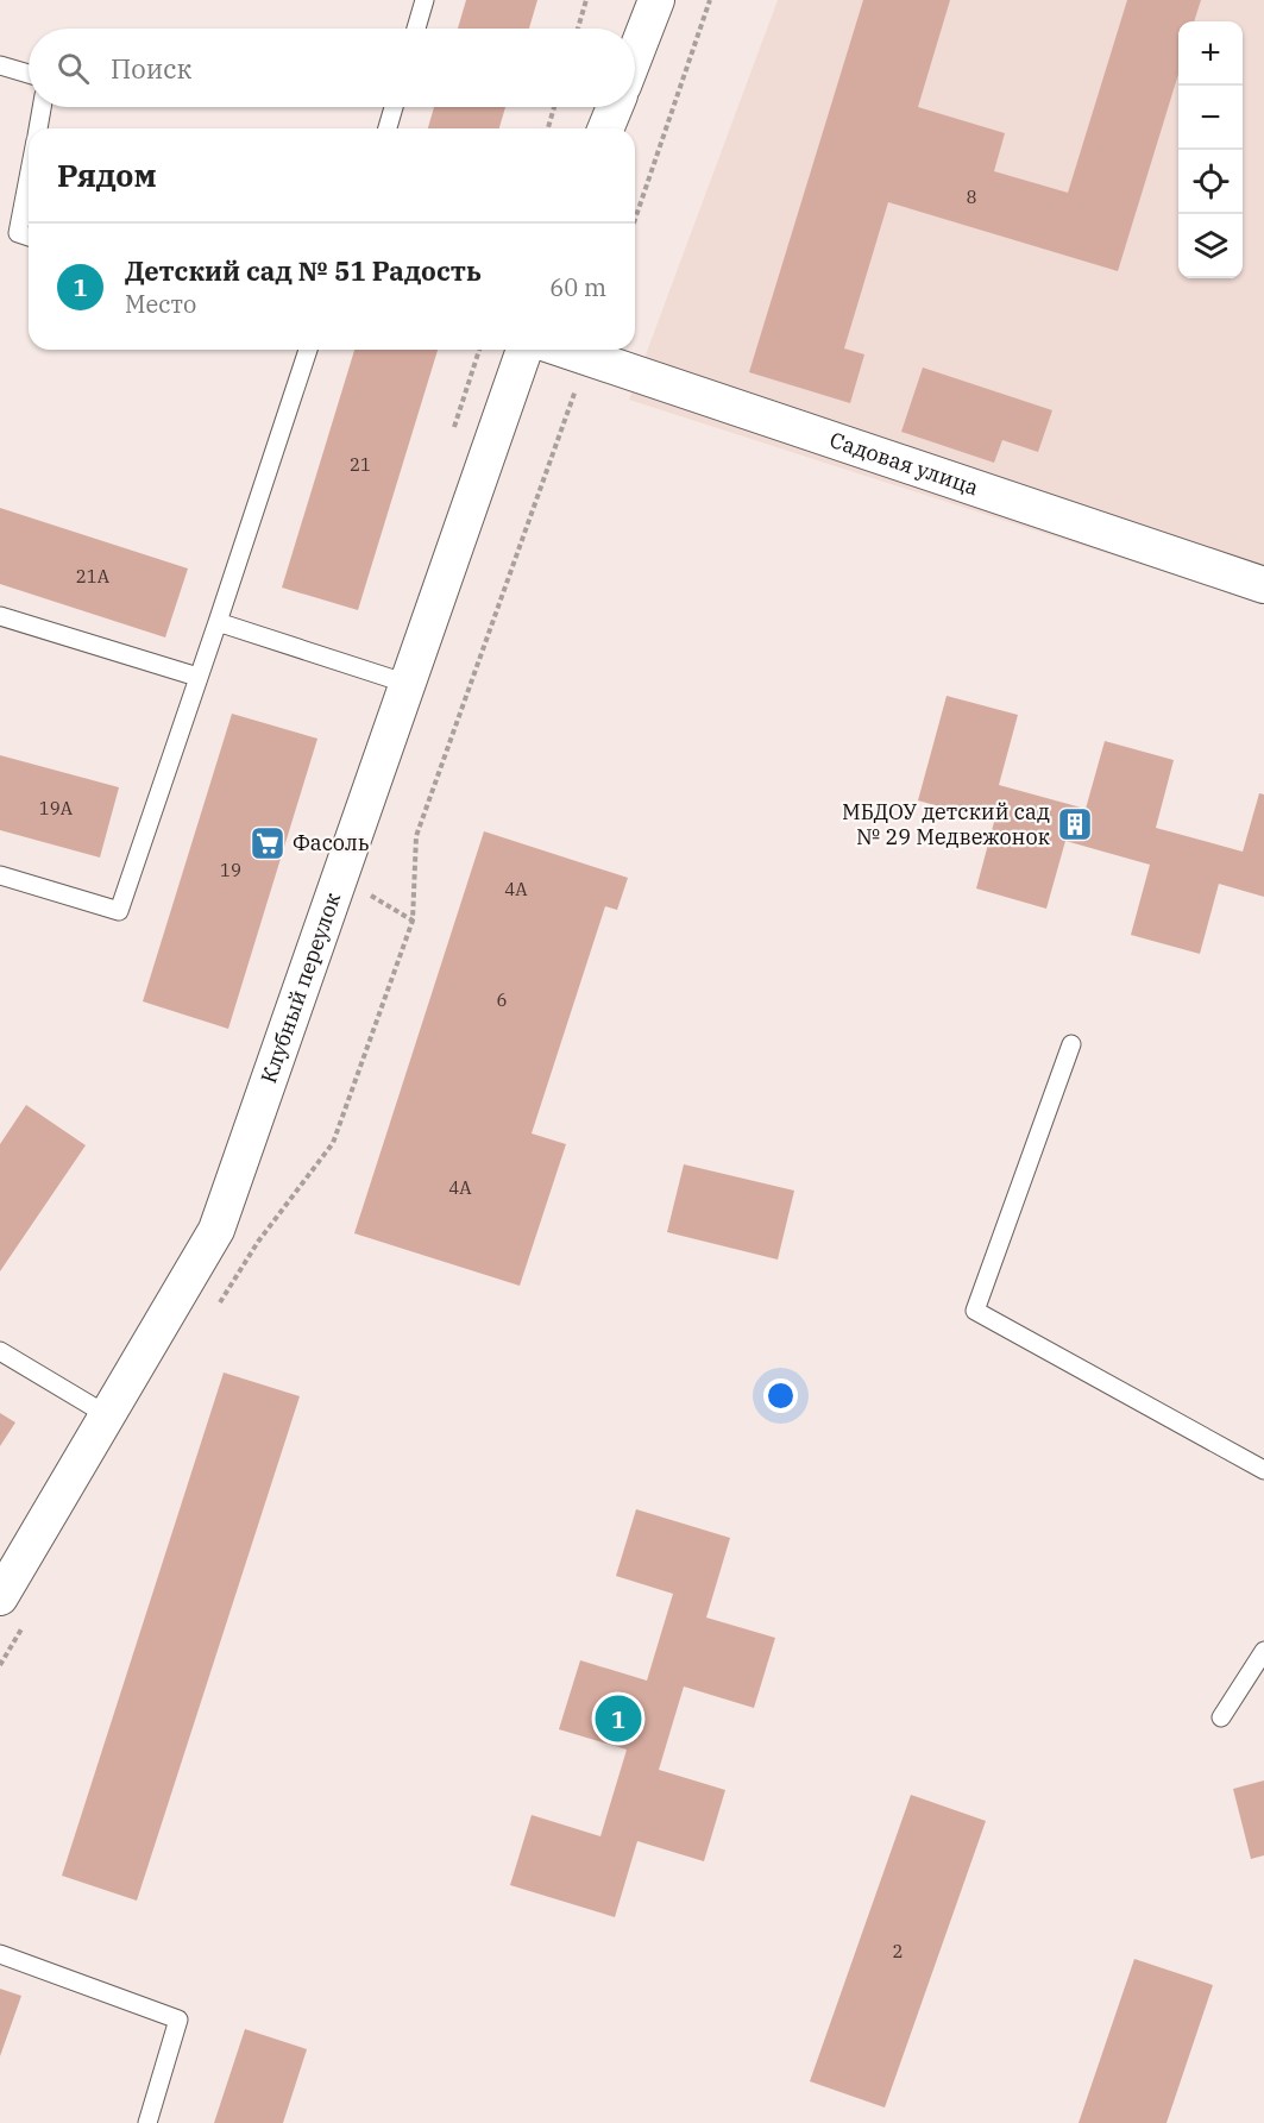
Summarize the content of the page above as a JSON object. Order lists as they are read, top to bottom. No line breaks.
{"streets":{"street":["Садовая улица","Клубный переулок"]},"places":{"building":["МБДОУ детский сад № 29 Медвежонок"],"supermarket":["Фасоль"]},"house_numbers":["8","21","21А","19А","19","4А","6","4А","2"],"page":{"map_buttons":["+","−"],"search":"Поиск","heading":"Рядом","list":[{"mark":"1","name":"Детский сад № 51 Радость","note":"Место","value":"60 m"}],"pins":"1"}}
